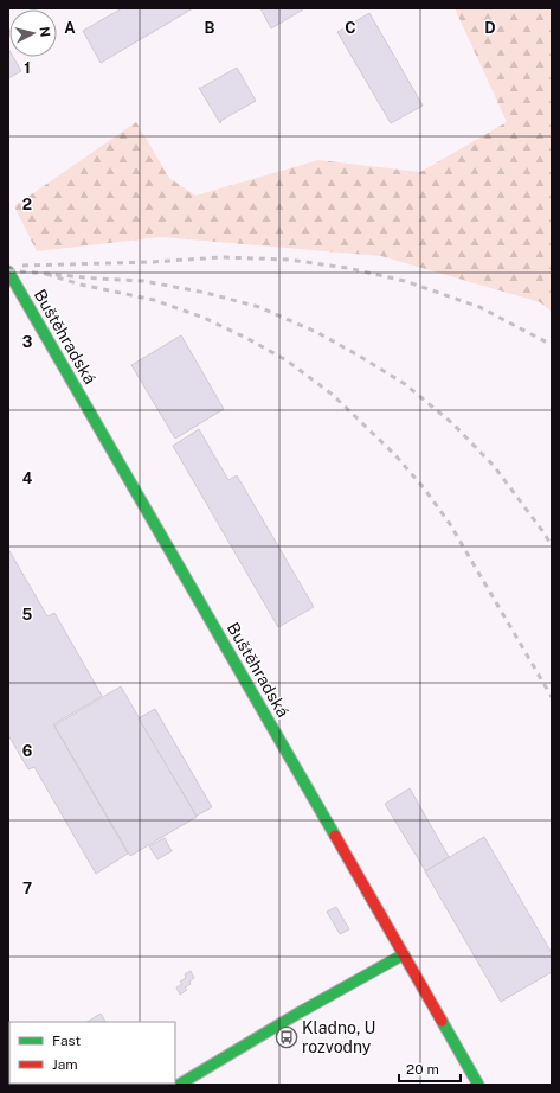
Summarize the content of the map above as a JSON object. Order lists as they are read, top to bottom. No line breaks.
{"streets":{"street":["Buštěhradská"]},"places":{"bus stop":["Kladno, U rozvodny"]},"legend":["Fast","Jam"],"scale_bar":"20 m","north":"right","grid":{"columns":["A","B","C","D"],"rows":["1","2","3","4","5","6","7"]}}
